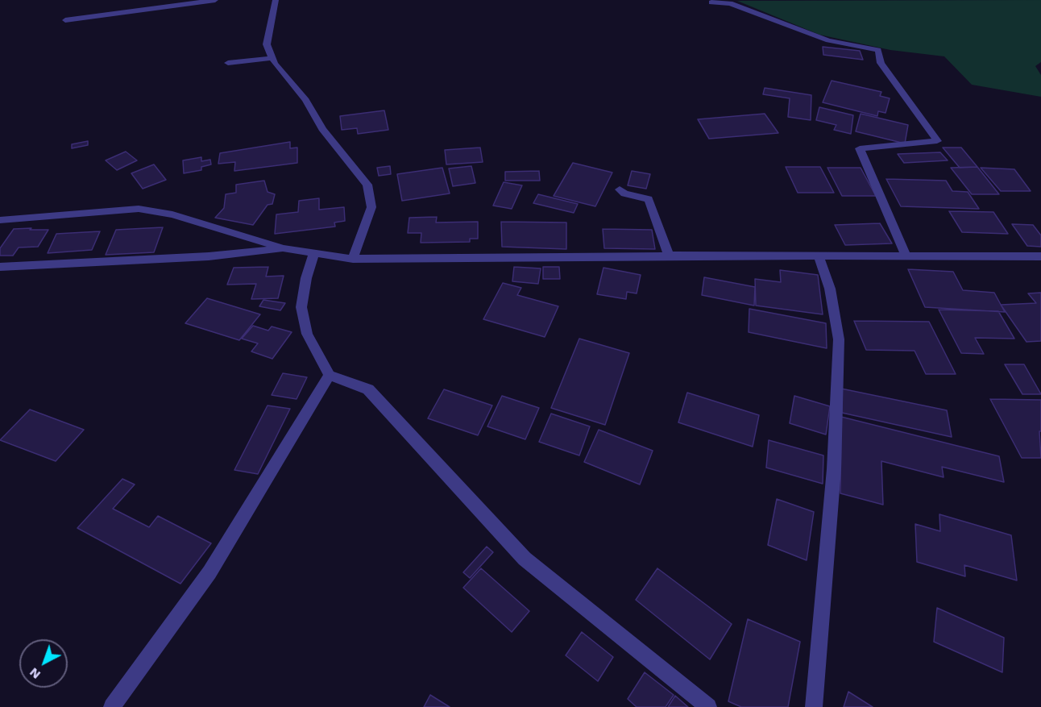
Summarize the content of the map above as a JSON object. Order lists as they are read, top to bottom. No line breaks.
{"north":"bottom left"}
